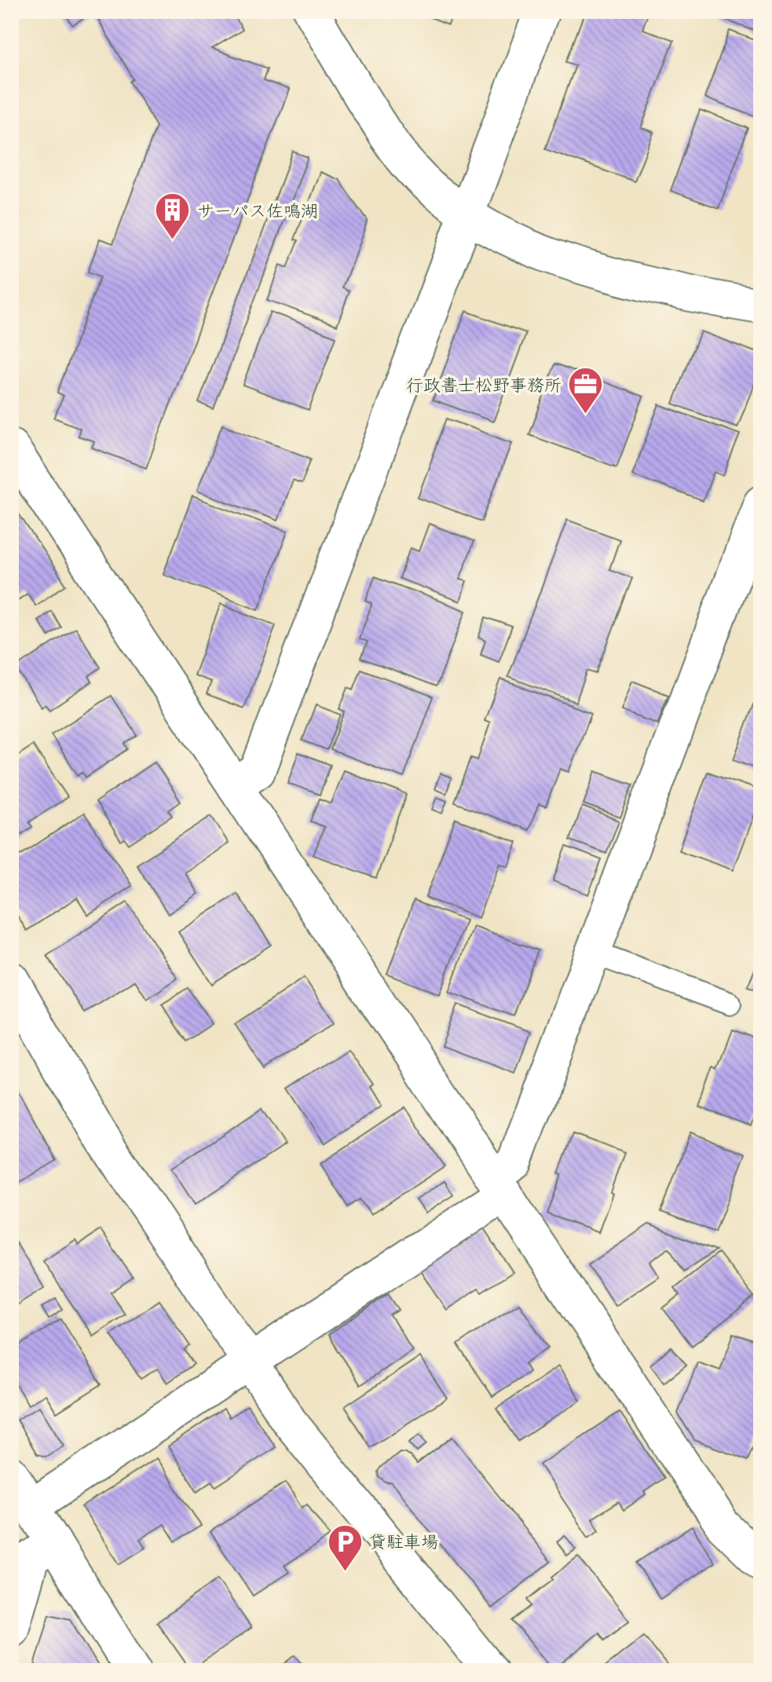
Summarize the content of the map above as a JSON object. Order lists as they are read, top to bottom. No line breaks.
{"places":{"building":["サーパス佐鳴湖"],"office":["行政書士松野事務所"],"parking":["貸駐車場"]}}
